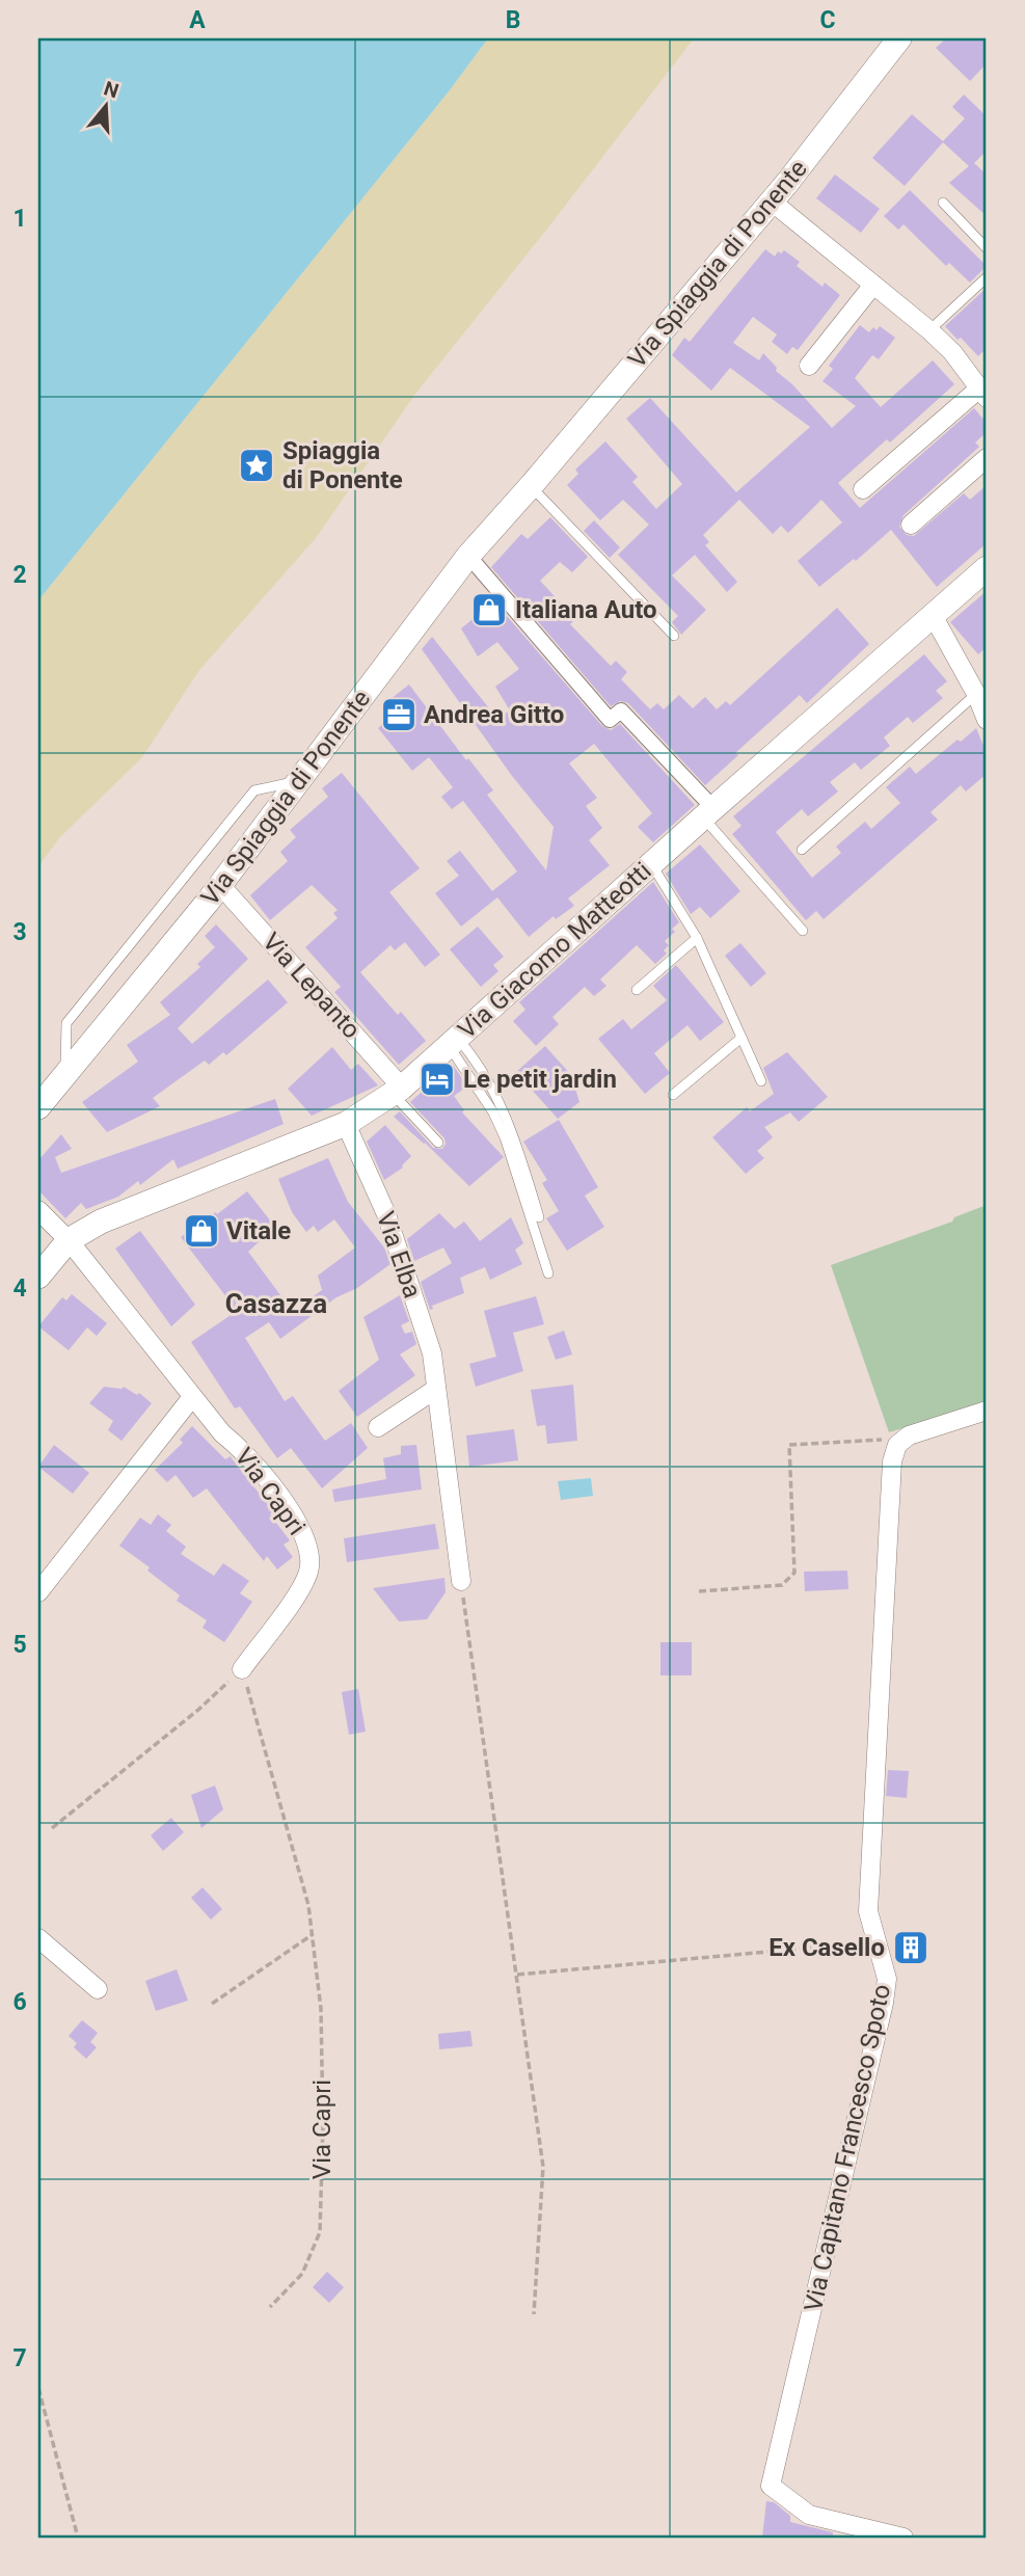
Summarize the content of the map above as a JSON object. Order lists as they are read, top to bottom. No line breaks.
{"streets":{"street":["Via Spiaggia di Ponente","Via Giacomo Matteotti","Via Lepanto","Via Elba","Via Capri","Via Capitano Francesco Spoto"]},"crossings":[["Via Spiaggia di Ponente","Via Lepanto"],["Via Giacomo Matteotti","Via Lepanto"],["Via Giacomo Matteotti","Via Elba"],["Via Giacomo Matteotti","Via Capri"]],"districts":["Casazza"],"places":{"place":["Spiaggia di Ponente"],"shop":["Italiana Auto","Vitale"],"office":["Andrea Gitto"],"hotel":["Le petit jardin"],"building":["Ex Casello"]},"north":"top","grid":{"columns":["A","B","C"],"rows":["1","2","3","4","5","6","7"]}}
